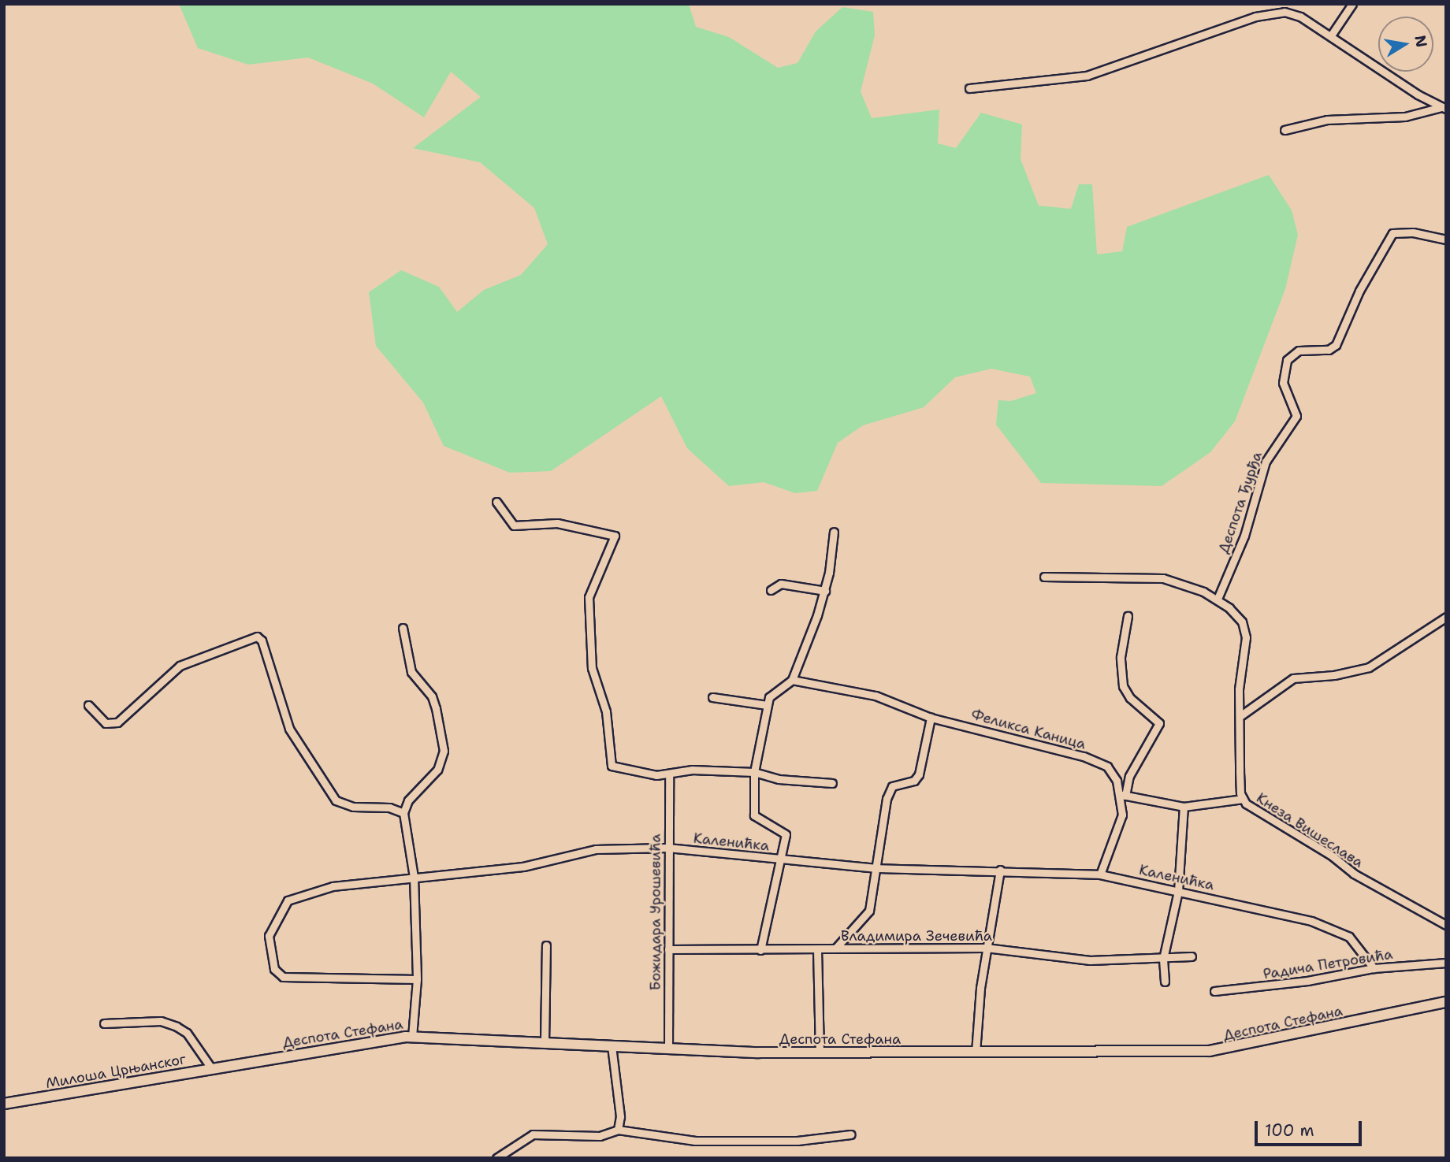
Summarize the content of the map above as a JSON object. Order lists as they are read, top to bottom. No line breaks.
{"streets":{"main road":["Деспота Стефана","Милоша Црњанског"],"street":["Деспота Ђурђа","Феликса Каница","Кнеза Вишеслава","Каленићка","Божидара Урошевића","Владимира Зечевића","Радича Петровића"]},"crossings":[["Деспота Ђурђа","Кнеза Вишеслава"],["Каленићка","Божидара Урошевића"],["Каленићка","Радича Петровића"],["Божидара Урошевића","Владимира Зечевића"],["Божидара Урошевића","Деспота Стефана"],["Деспота Стефана","Милоша Црњанског"]],"scale_bar":"100 m","north":"right"}
